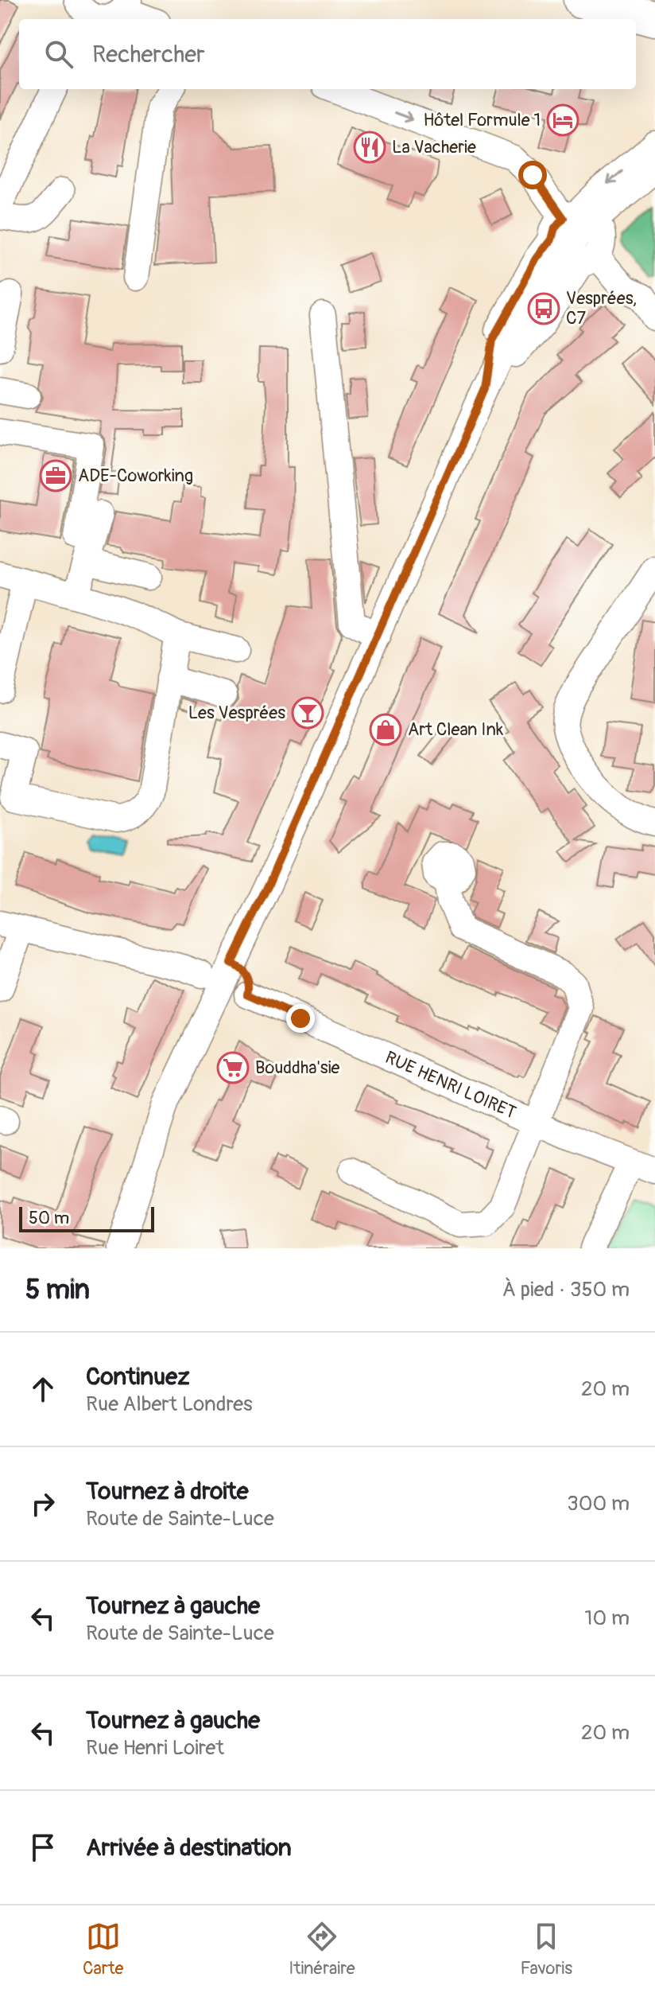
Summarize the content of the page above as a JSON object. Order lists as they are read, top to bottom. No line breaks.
{"streets":{"street":["RUE HENRI LOIRET"]},"places":{"hotel":["Hôtel Formule 1"],"restaurant":["La Vacherie"],"bus stop":["Vesprées, C7"],"office":["ADE-Coworking"],"bar":["Les Vesprées"],"shop":["Art Clean Ink"],"supermarket":["Bouddha'sie"]},"scale_bar":"50 m","page":{"search":"Rechercher","scale":"50 m","heading":["5 min","À pied · 350 m"],"list":[["Continuez","Rue Albert Londres","20 m"],["Tournez à droite","Route de Sainte-Luce","300 m"],["Tournez à gauche","Route de Sainte-Luce","10 m"],["Tournez à gauche","Rue Henri Loiret","20 m"],"Arrivée à destination"],"nav":["Carte","Itinéraire","Favoris"]}}
